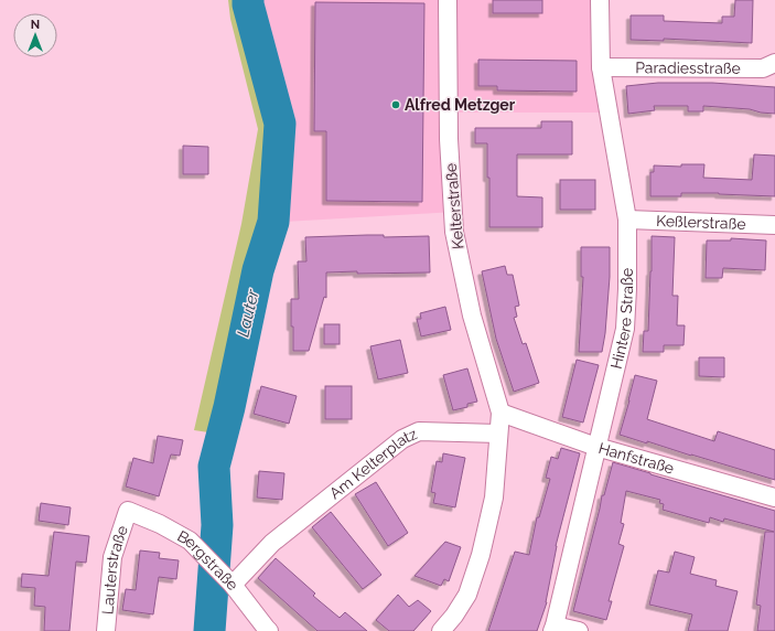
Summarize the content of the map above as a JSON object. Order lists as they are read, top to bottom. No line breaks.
{"streets":{"street":["Paradiesstraße","Kelterstraße","Keßlerstraße","Hintere Straße","Hanfstraße","Am Kelterplatz","Bergstraße","Lauterstraße"]},"crossings":[["Paradiesstraße","Hintere Straße"],["Kelterstraße","Hanfstraße"],["Kelterstraße","Am Kelterplatz"],["Keßlerstraße","Hintere Straße"],["Hintere Straße","Hanfstraße"],["Am Kelterplatz","Bergstraße"],["Bergstraße","Lauterstraße"]],"water":["Lauter"],"places":["Alfred Metzger"],"north":"top"}
